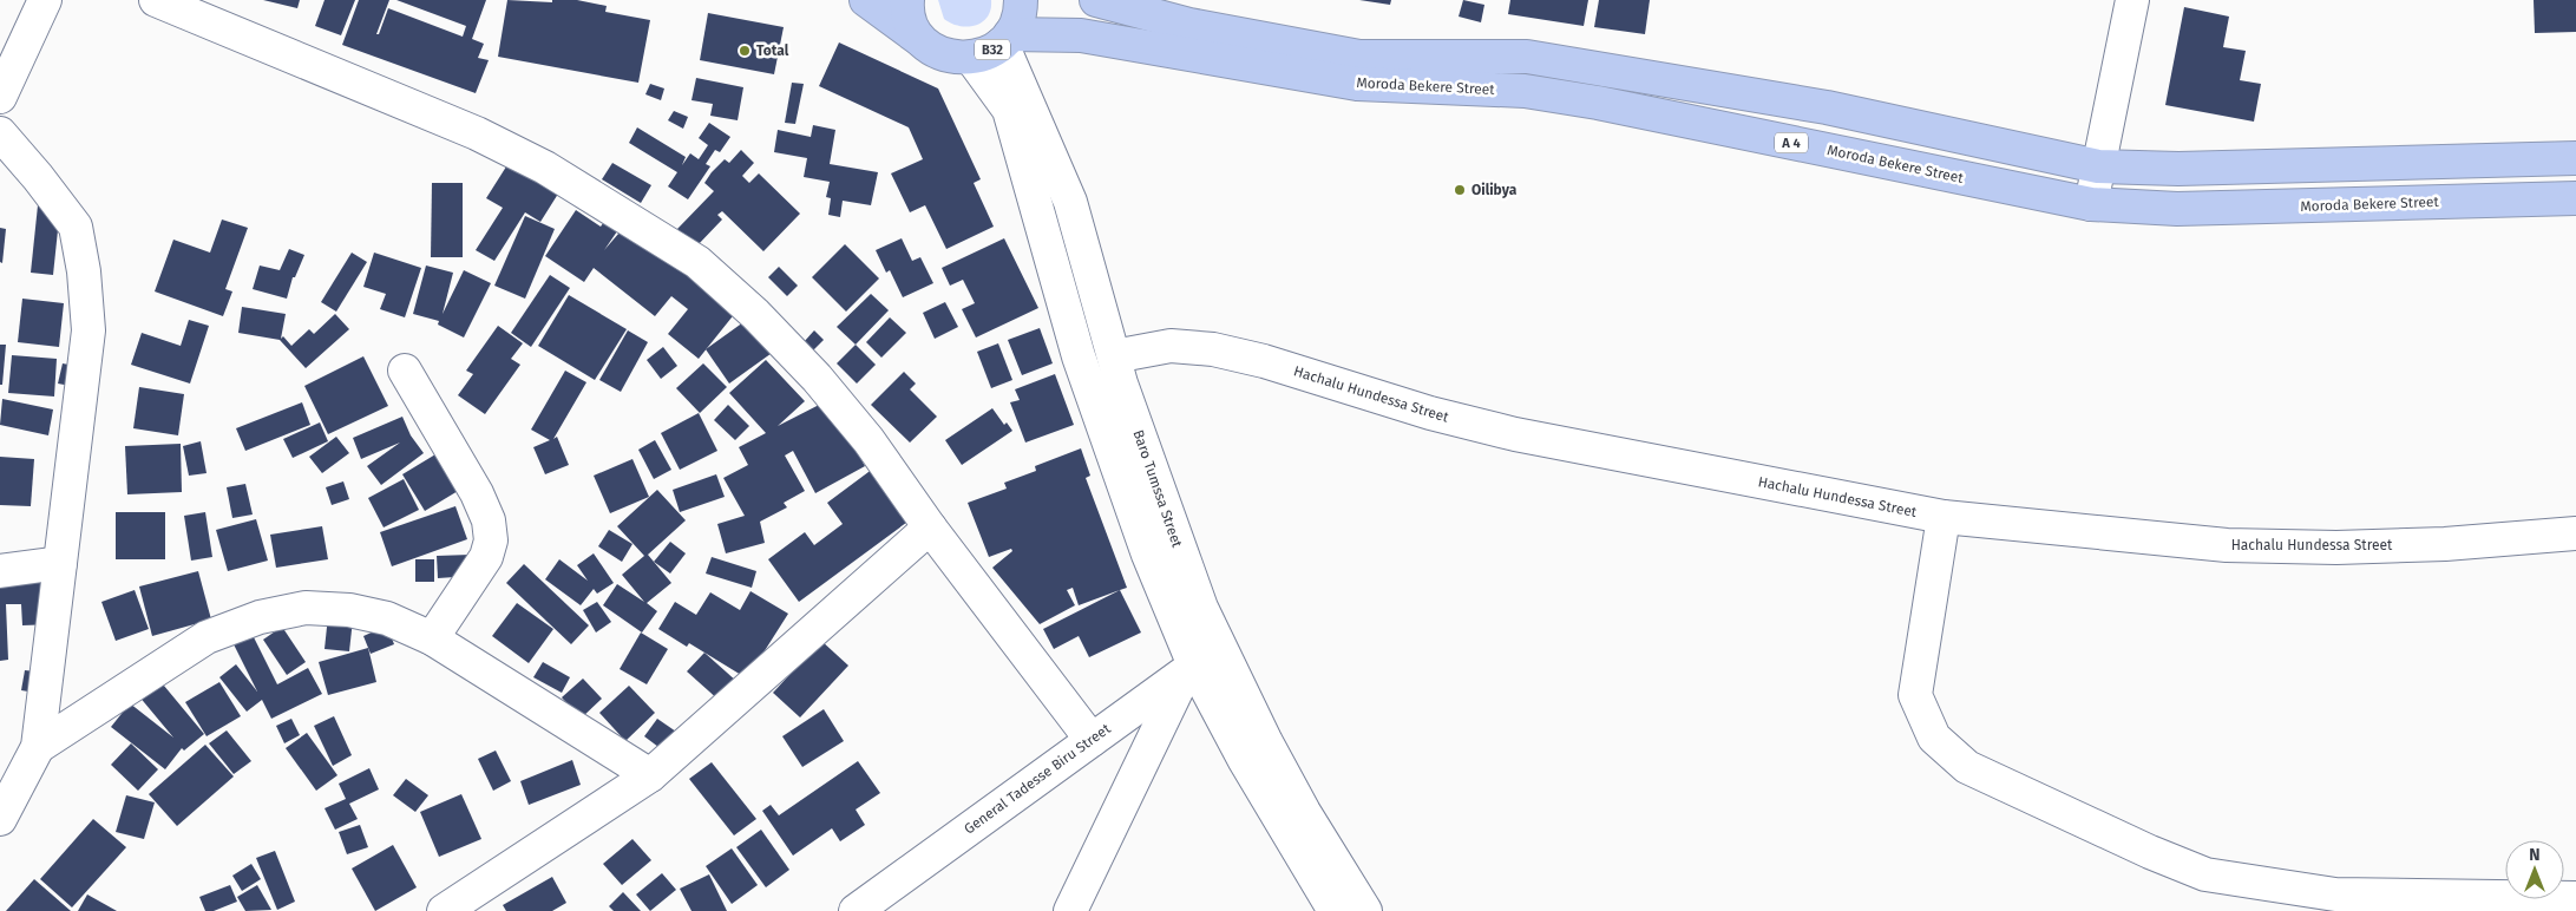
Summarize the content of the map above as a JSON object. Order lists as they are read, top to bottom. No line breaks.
{"streets":{"highway":["B32","Moroda Bekere Street","A 4"],"street":["Hachalu Hundessa Street","Baro Tumssa Street","General Tadesse Biru Street"]},"crossings":[["B32","Moroda Bekere Street"],["B32","Baro Tumssa Street"],["Moroda Bekere Street","Baro Tumssa Street"],["Hachalu Hundessa Street","Baro Tumssa Street"],["Baro Tumssa Street","General Tadesse Biru Street"]],"places":["Total","Oilibya"],"north":"top"}
